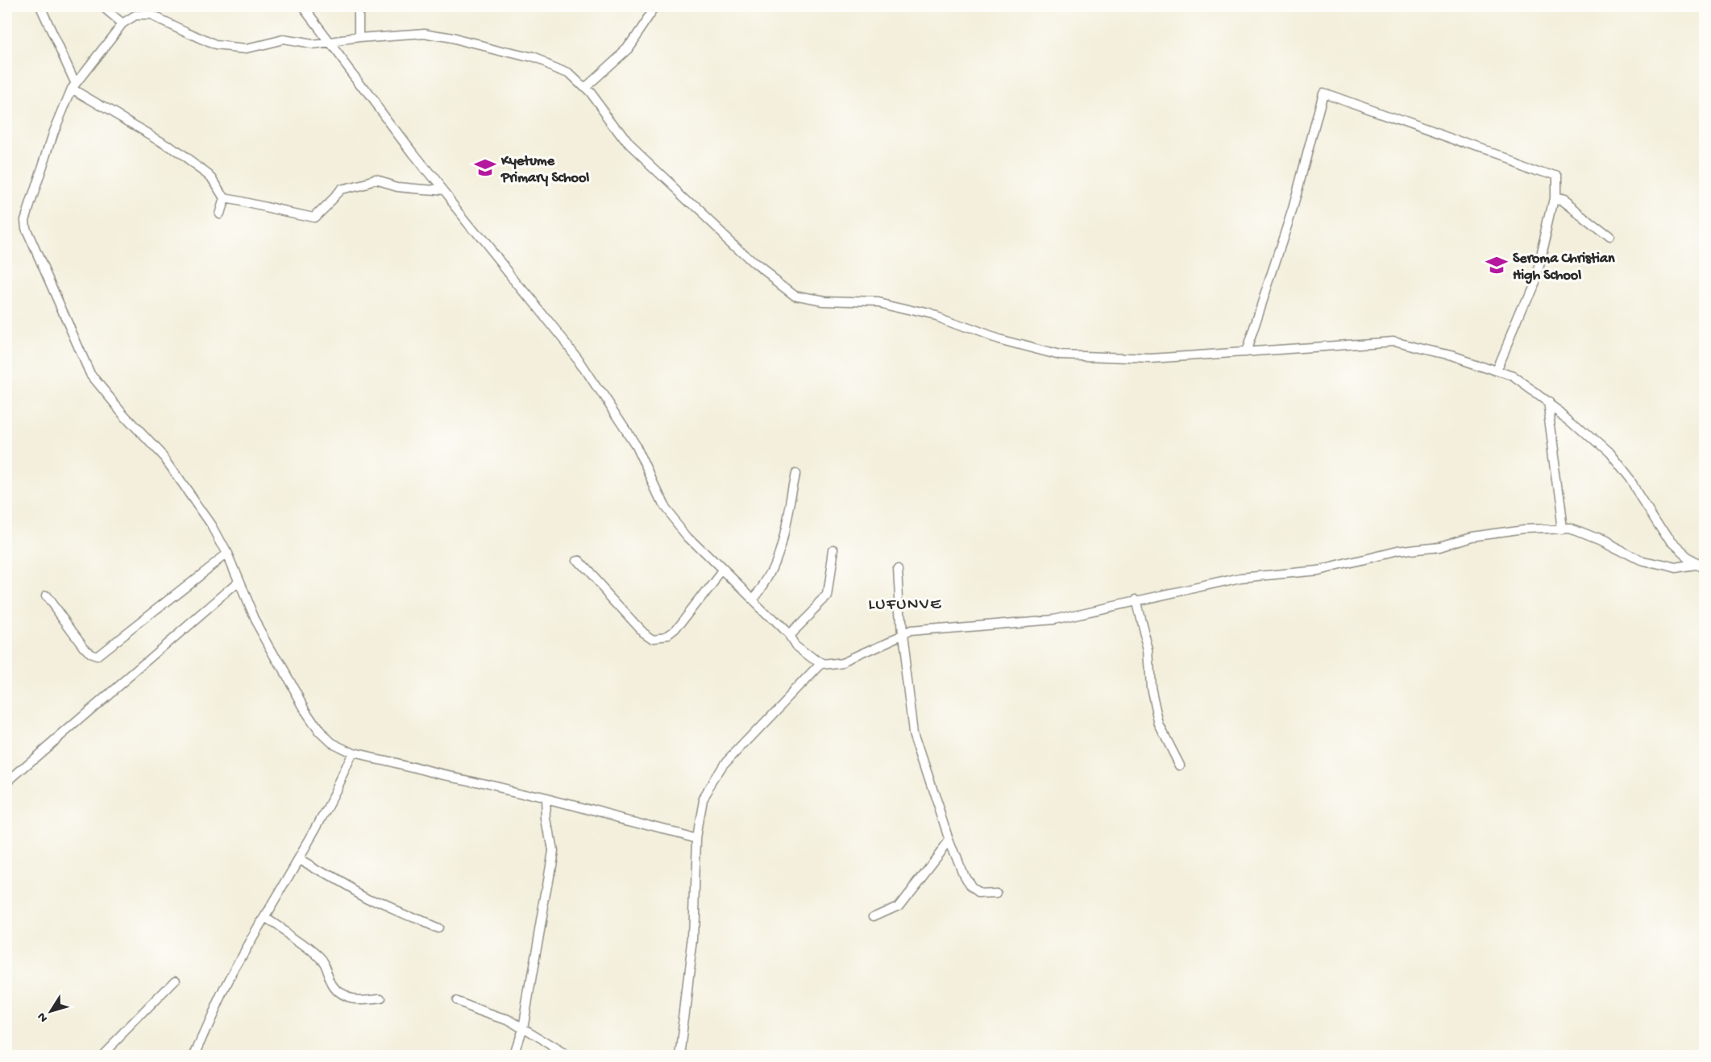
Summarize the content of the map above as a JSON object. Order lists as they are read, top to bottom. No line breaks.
{"districts":["LUFUNVE"],"places":{"school or university":["Kyetume Primary School","Seroma Christian High School"]},"north":"bottom left"}
